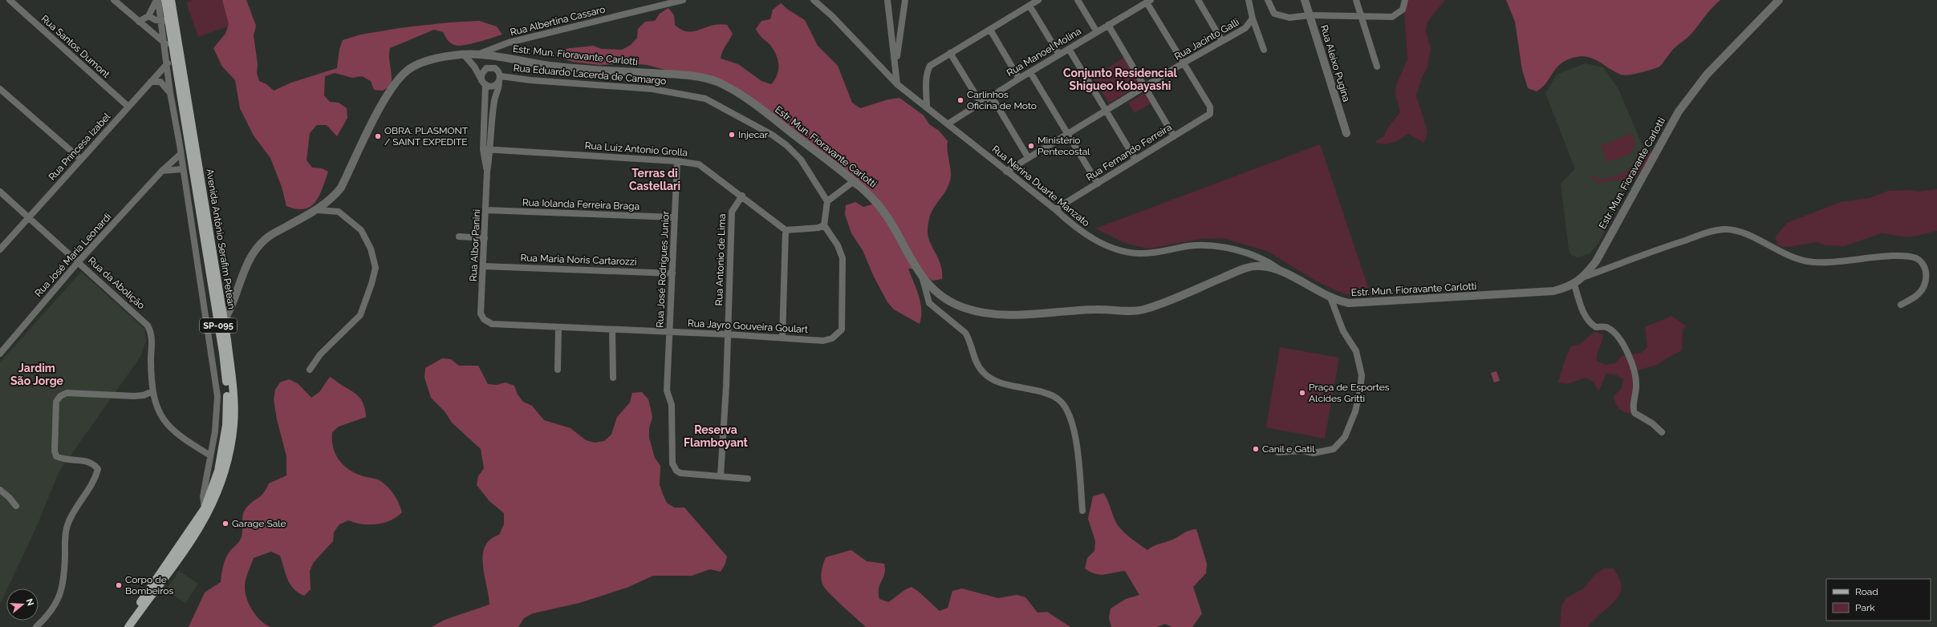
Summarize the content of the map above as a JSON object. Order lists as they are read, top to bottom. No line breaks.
{"streets":{"main road":["Avenida Antônio Serafim Petean","SP-095"],"street":["Rua Albertina Cassaro","Rua Jacinto Galli","Rua Santos Dumont","Rua Manoel Molina","Estr. Mun. Fioravante Carlotti","Rua Aleixo Pugina","Rua Eduardo Lacerda de Camargo","Rua Princesa Izabel","Rua Luiz Antonio Grolla","Rua Fernando Ferreira","Rua Nerina Duarte Manzato","Rua Iolanda Ferreira Braga","Rua Albor Panini","Rua José Maria Leonardi","Rua Maria Noris Cartarozzi","Rua Antonio de Lima","Rua José Rodrigues Junior","Rua da Abolição","Rua Jayro Gouveira Goulart"]},"crossings":[["Rua Albertina Cassaro","Estr. Mun. Fioravante Carlotti"],["Rua Jacinto Galli","Rua Fernando Ferreira"],["Rua Jacinto Galli","Rua Nerina Duarte Manzato"],["Rua Santos Dumont","Rua Princesa Izabel"],["Rua Manoel Molina","Rua Nerina Duarte Manzato"],["Estr. Mun. Fioravante Carlotti","Rua Nerina Duarte Manzato"],["Estr. Mun. Fioravante Carlotti","Avenida Antônio Serafim Petean"],["Rua Princesa Izabel","Avenida Antônio Serafim Petean"],["Rua Princesa Izabel","Rua da Abolição"],["Rua Luiz Antonio Grolla","Rua Antonio de Lima"],["Rua Luiz Antonio Grolla","Rua José Rodrigues Junior"],["Rua Fernando Ferreira","Rua Nerina Duarte Manzato"],["Rua Iolanda Ferreira Braga","Rua Albor Panini"],["Rua Iolanda Ferreira Braga","Rua José Rodrigues Junior"],["Avenida Antônio Serafim Petean","Rua José Maria Leonardi"],["Rua Albor Panini","Rua Maria Noris Cartarozzi"],["Rua Albor Panini","Rua Jayro Gouveira Goulart"],["Rua José Maria Leonardi","Rua da Abolição"],["Rua Maria Noris Cartarozzi","Rua José Rodrigues Junior"],["Rua Antonio de Lima","Rua José Rodrigues Junior"],["Rua Antonio de Lima","Rua Jayro Gouveira Goulart"],["Rua José Rodrigues Junior","Rua Jayro Gouveira Goulart"]],"districts":["Conjunto Residencial Shigueo Kobayashi","Terras di Castellari","Jardim São Jorge","Reserva Flamboyant"],"places":["Carlinhos Oficina de Moto","Injecar","OBRA: PLASMONT / SAINT EXPEDITE","Ministério Pentecostal","Praça de Esportes Alcides Gritti","Canil e Gatil","Garage Sale","Corpo de Bombeiros"],"legend":["Road","Park"],"north":"right"}
